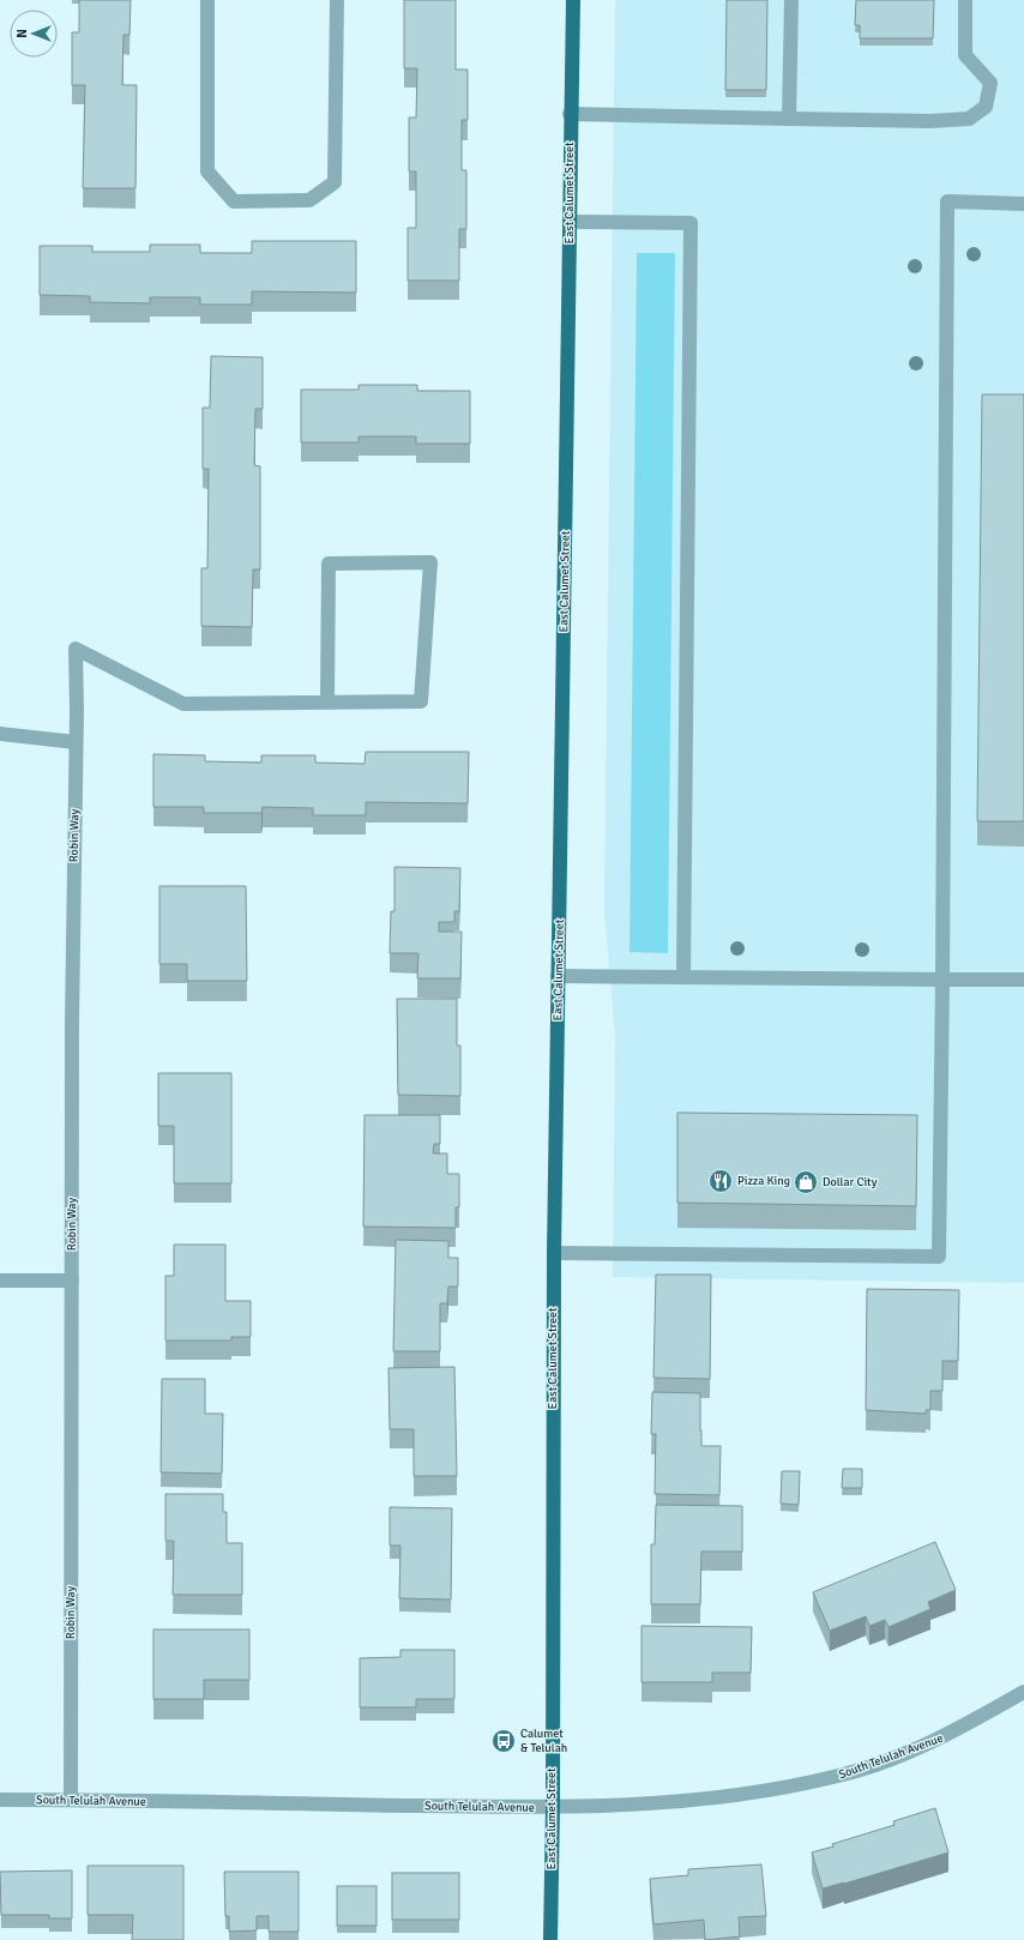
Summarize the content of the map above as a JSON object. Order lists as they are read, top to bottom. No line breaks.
{"streets":{"main road":["East Calumet Street"],"street":["Robin Way","South Telulah Avenue"]},"crossings":[["East Calumet Street","South Telulah Avenue"],["Robin Way","South Telulah Avenue"]],"places":{"restaurant":["Pizza King"],"shop":["Dollar City"],"bus stop":["Calumet & Telulah"]},"north":"left"}
